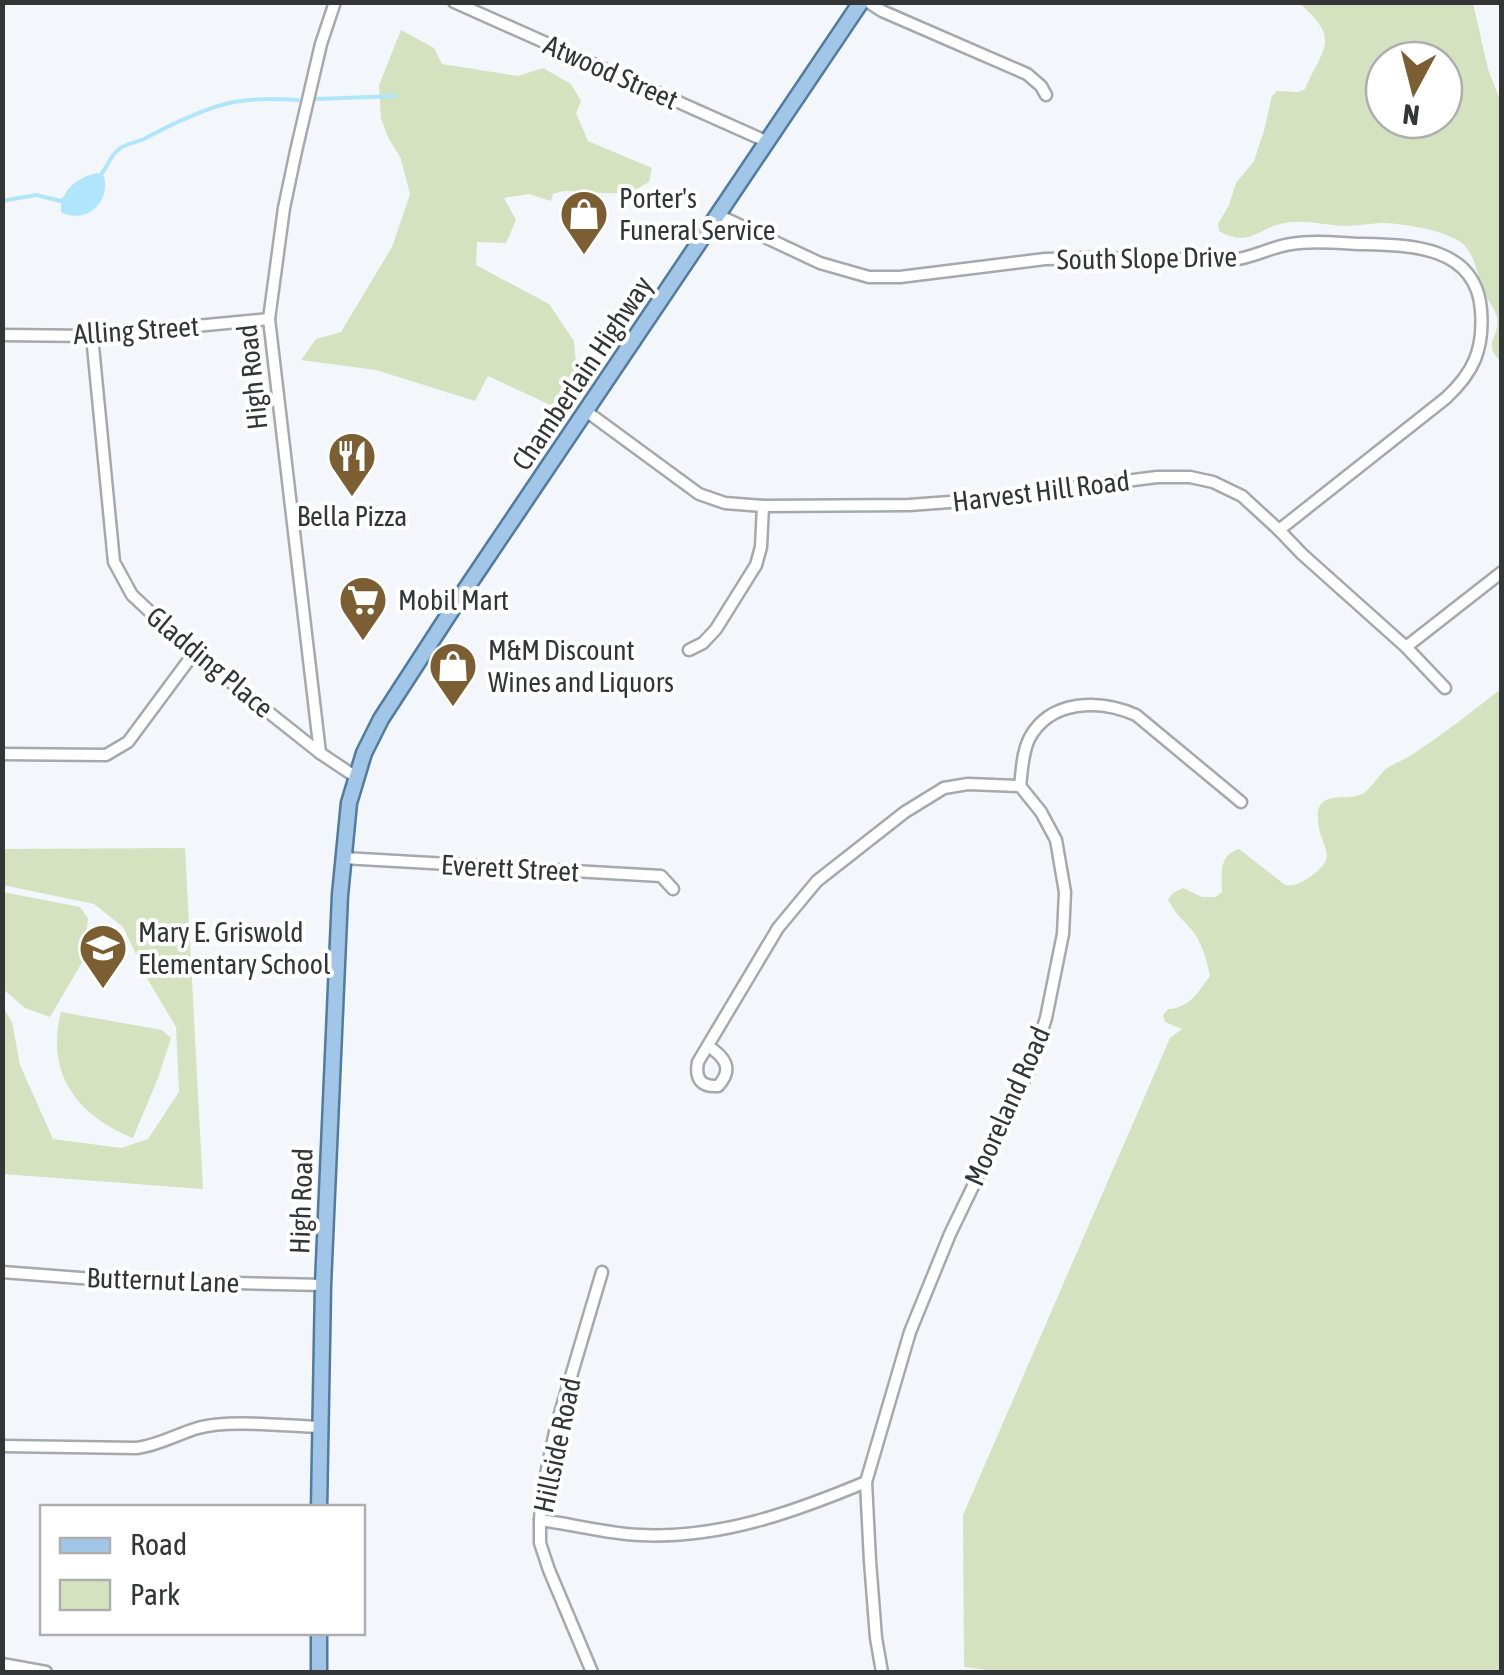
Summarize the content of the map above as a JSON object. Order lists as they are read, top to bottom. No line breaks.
{"streets":{"main road":["Chamberlain Highway","High Road"],"street":["Atwood Street","South Slope Drive","Alling Street","Harvest Hill Road","Gladding Place","Everett Street","Mooreland Road","Butternut Lane","Hillside Road"]},"crossings":[["Atwood Street","Chamberlain Highway"],["South Slope Drive","Chamberlain Highway"],["South Slope Drive","Harvest Hill Road"],["Alling Street","High Road"],["Alling Street","Gladding Place"],["Chamberlain Highway","High Road"],["Chamberlain Highway","Harvest Hill Road"],["Chamberlain Highway","Gladding Place"],["High Road","Gladding Place"],["High Road","Everett Street"],["High Road","Butternut Lane"]],"places":{"shop":["Porter's Funeral Service","M&M Discount Wines and Liquors"],"restaurant":["Bella Pizza"],"supermarket":["Mobil Mart"],"school or university":["Mary E. Griswold Elementary School"]},"legend":["Road","Park"],"north":"bottom"}
